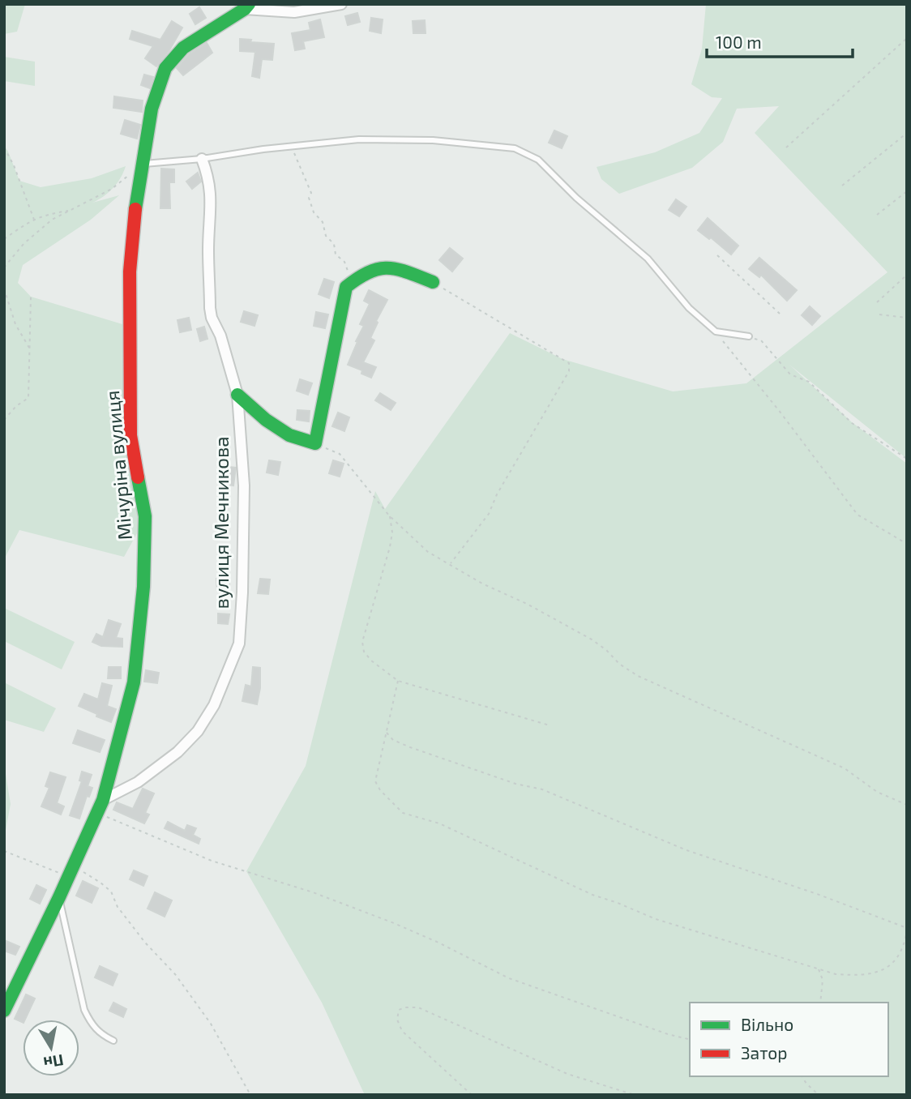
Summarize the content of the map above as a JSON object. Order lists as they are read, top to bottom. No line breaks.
{"streets":{"street":["Мічуріна вулиця","вулиця Мечникова"]},"crossings":[["Мічуріна вулиця","вулиця Мечникова"]],"legend":["Вільно","Затор"],"scale_bar":"100 m","north":"bottom"}
